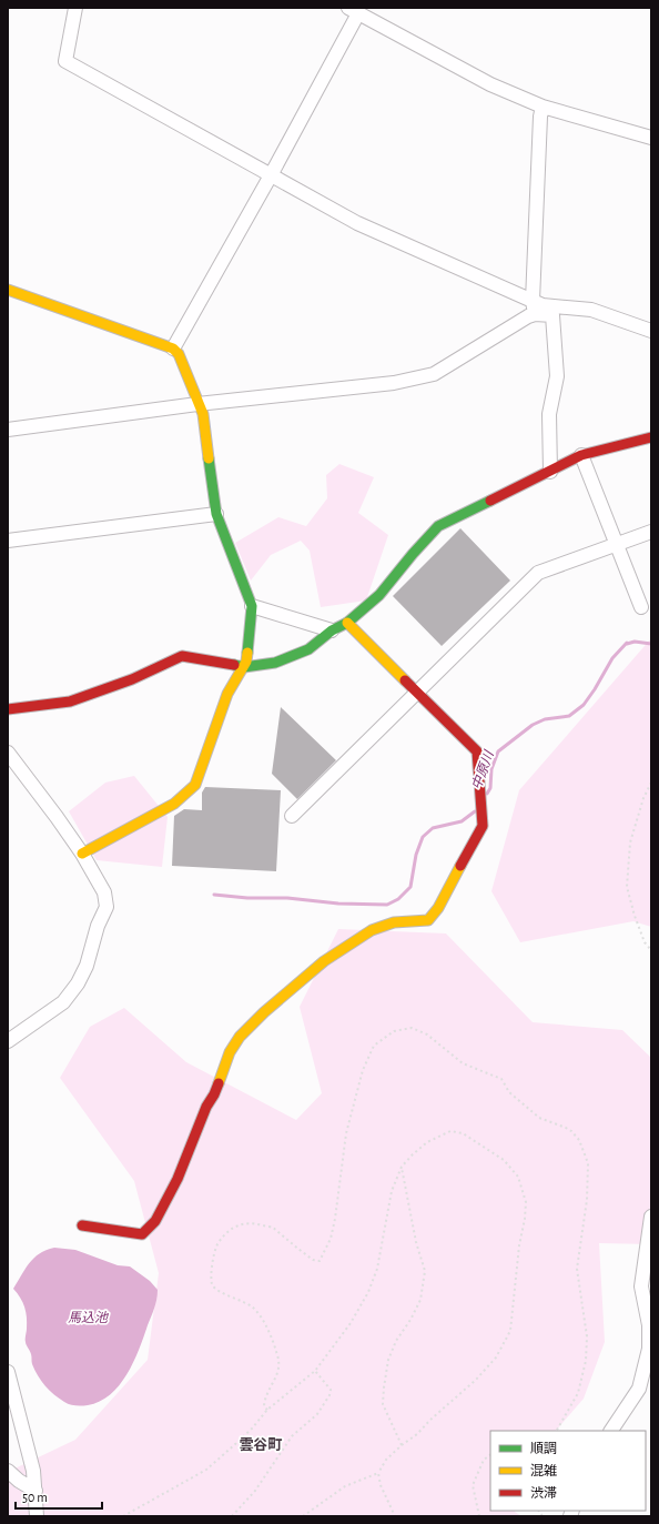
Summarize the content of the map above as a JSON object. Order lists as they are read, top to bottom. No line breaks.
{"districts":["雲谷町"],"water":["中原川","馬込池"],"legend":["順調","混雑","渋滞"],"scale_bar":"50 m"}
